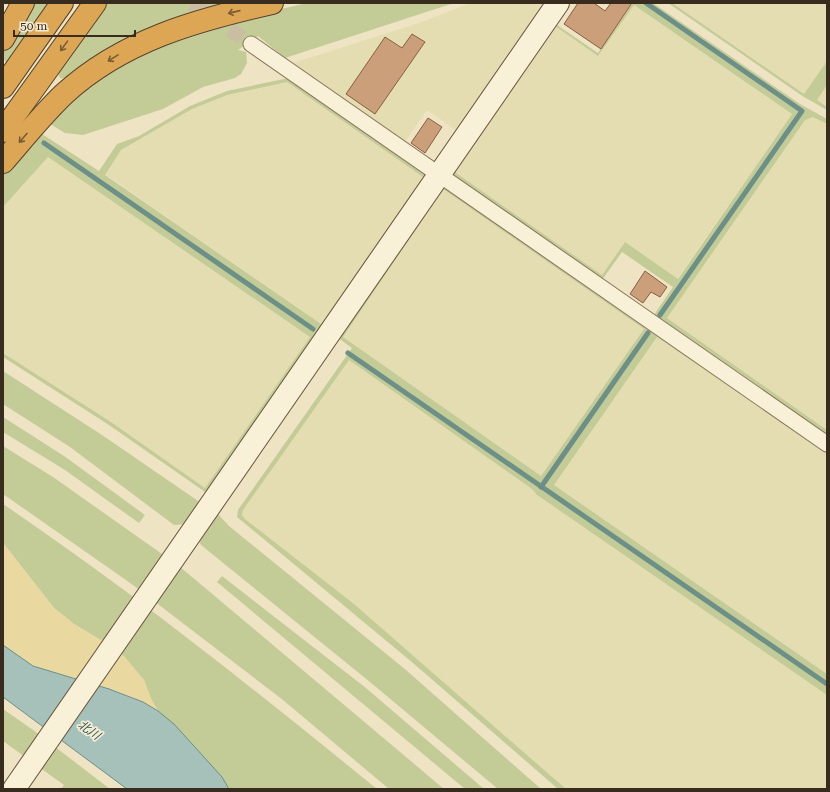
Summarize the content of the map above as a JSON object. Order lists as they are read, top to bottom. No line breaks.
{"water":["北川"],"scale_bar":"50 m"}
